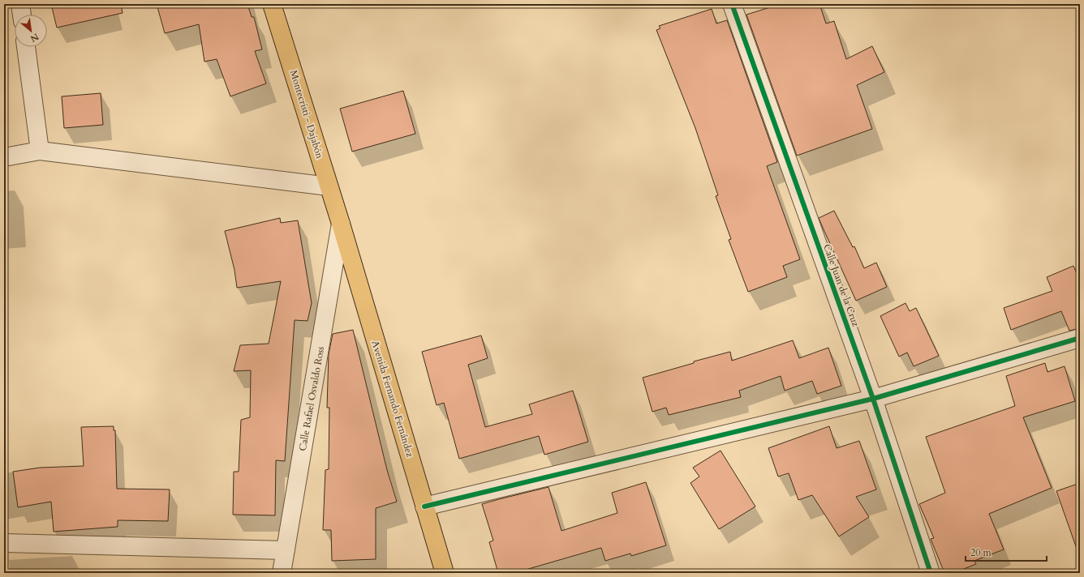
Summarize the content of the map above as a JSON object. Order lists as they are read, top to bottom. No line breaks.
{"streets":{"main road":["Montecristi - Dajabón","Avenida Fernando Fernández"],"street":["Calle Juan de la Cruz","Calle Rafael Osvaldo Ross"]},"crossings":[["Montecristi - Dajabón","Calle Rafael Osvaldo Ross"],["Montecristi - Dajabón","Avenida Fernando Fernández"],["Calle Rafael Osvaldo Ross","Avenida Fernando Fernández"]],"scale_bar":"20 m","north":"bottom right"}
